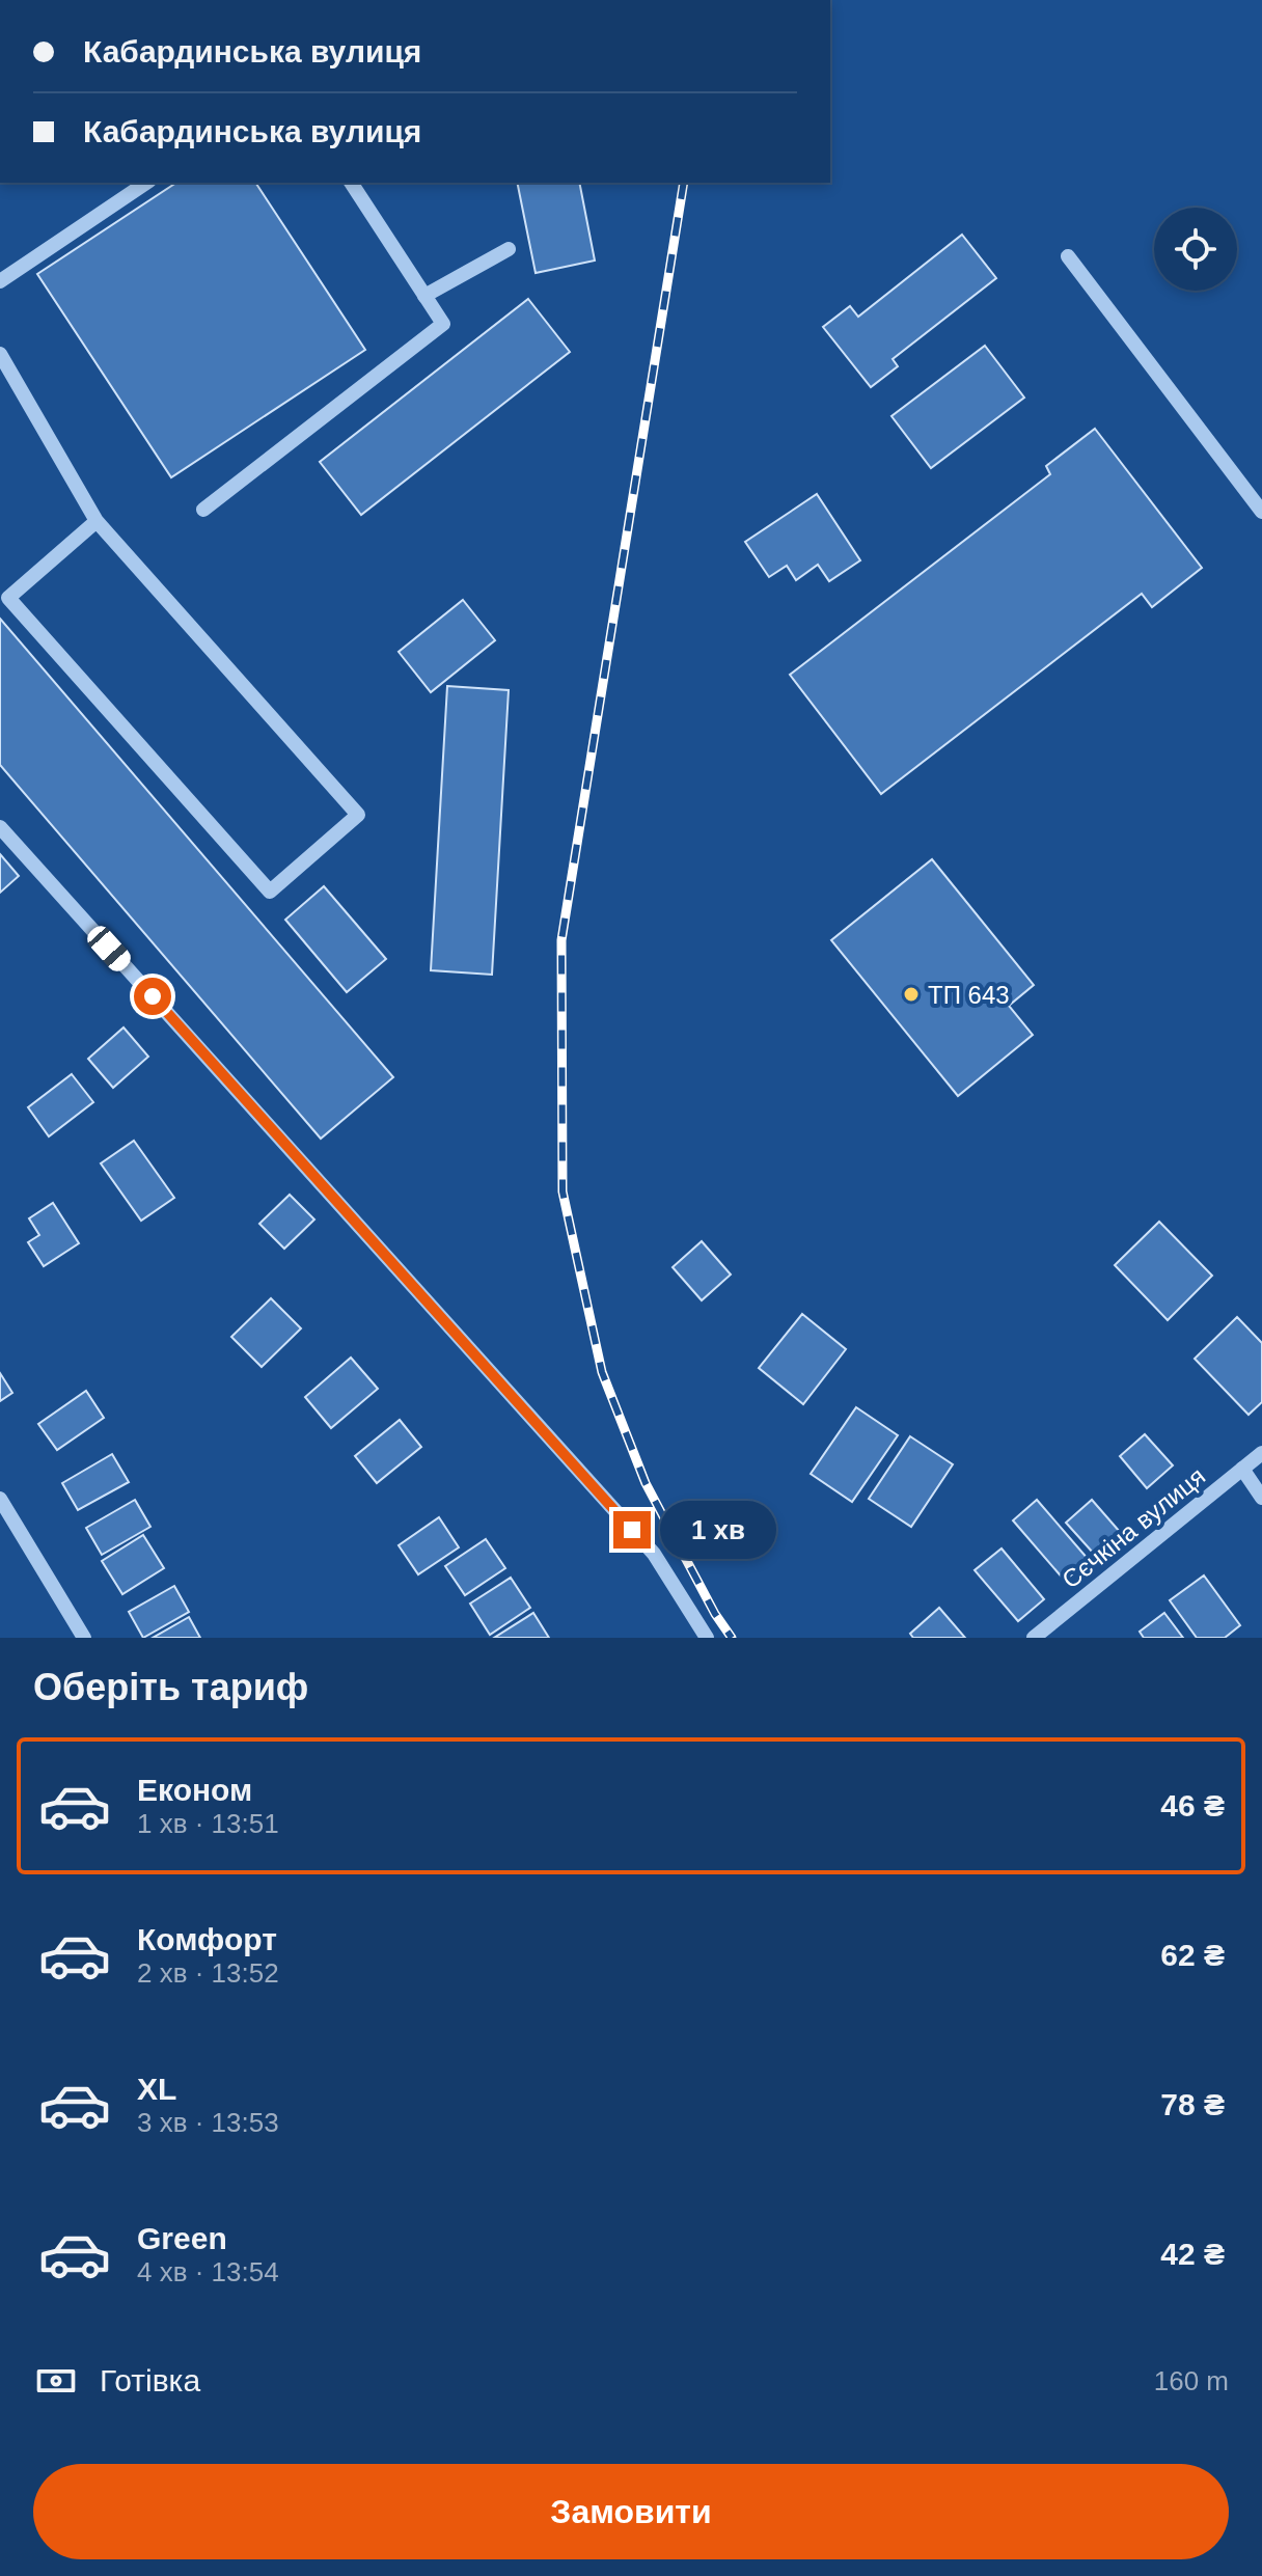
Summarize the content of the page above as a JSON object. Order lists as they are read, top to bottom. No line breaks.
{"streets":{"street":["Сєчкіна вулиця"]},"places":["ТП 643"],"page":{"banner":["Кабардинська вулиця","Кабардинська вулиця"],"bubble":"1 хв","heading":"Оберіть тариф","list":[{"name":"Економ","note":"1 хв · 13:51","value":"46 ₴"},{"name":"Комфорт","note":"2 хв · 13:52","value":"62 ₴"},{"name":"XL","note":"3 хв · 13:53","value":"78 ₴"},{"name":"Green","note":"4 хв · 13:54","value":"42 ₴"}],"pay":["Готівка","160 m"],"buttons":"Замовити"}}
